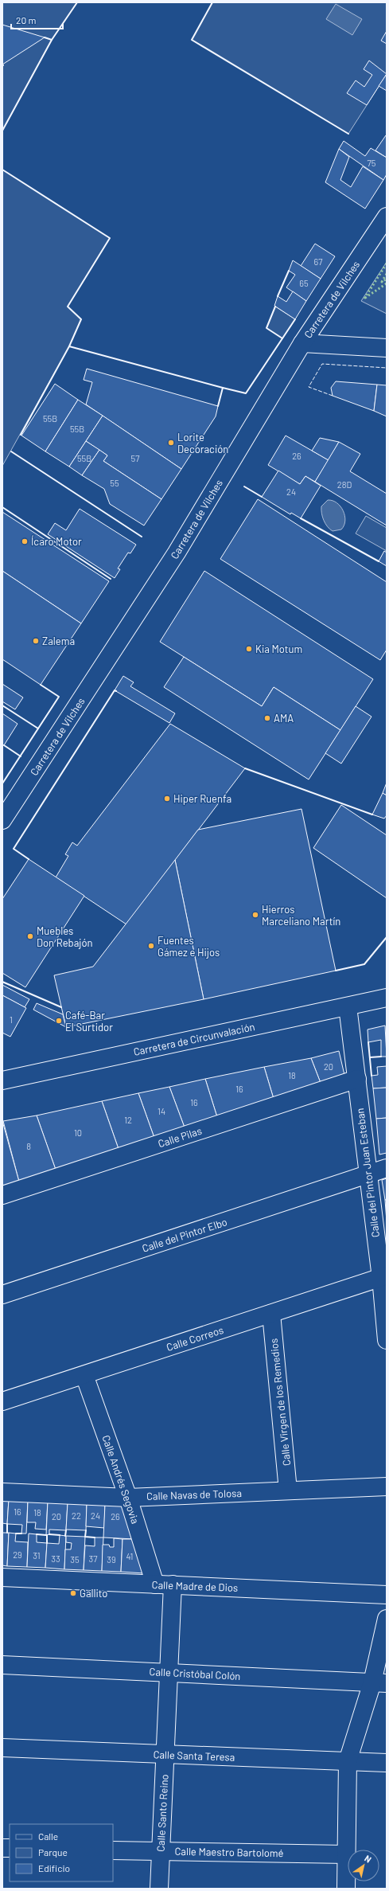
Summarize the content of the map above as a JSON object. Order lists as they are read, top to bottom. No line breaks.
{"streets":{"street":["Carretera de Vilches","Carretera de Circunvalación","Calle Pilas","Calle del Pintor Juan Esteban","Calle del Pintor Elbo","Calle Correos","Calle Virgen de los Remedios","Calle Andrés Segovia","Calle Navas de Tolosa","Calle Madre de Dios","Calle Cristóbal Colón","Calle Santa Teresa","Calle Santo Reino","Calle Maestro Bartolomé"]},"crossings":[["Carretera de Circunvalación","Calle del Pintor Juan Esteban"],["Calle Pilas","Calle del Pintor Juan Esteban"],["Calle del Pintor Juan Esteban","Calle del Pintor Elbo"],["Calle del Pintor Juan Esteban","Calle Correos"],["Calle Correos","Calle Virgen de los Remedios"],["Calle Correos","Calle Andrés Segovia"],["Calle Virgen de los Remedios","Calle Navas de Tolosa"],["Calle Andrés Segovia","Calle Navas de Tolosa"],["Calle Andrés Segovia","Calle Madre de Dios"],["Calle Madre de Dios","Calle Santo Reino"],["Calle Cristóbal Colón","Calle Santo Reino"],["Calle Santa Teresa","Calle Santo Reino"],["Calle Santo Reino","Calle Maestro Bartolomé"]],"places":["Lorite Decoración","Ícaro Motor","Zalema","Kia Motum","AMA","Hiper Ruenfa","Hierros Marceliano Martín","Muebles Don Rebajón","Fuentes Gámez e Hijos","Café-Bar El Surtidor","Gallito"],"house_numbers":["75","67","65","55B","55B","26","55B","57","55","28D","24","1","20","18","16","16","14","12","10","8","16","18","22","24","20","26","29","31","41","33","37","35","39"],"legend":["Calle","Parque","Edificio"],"scale_bar":"20 m","north":"top right"}
